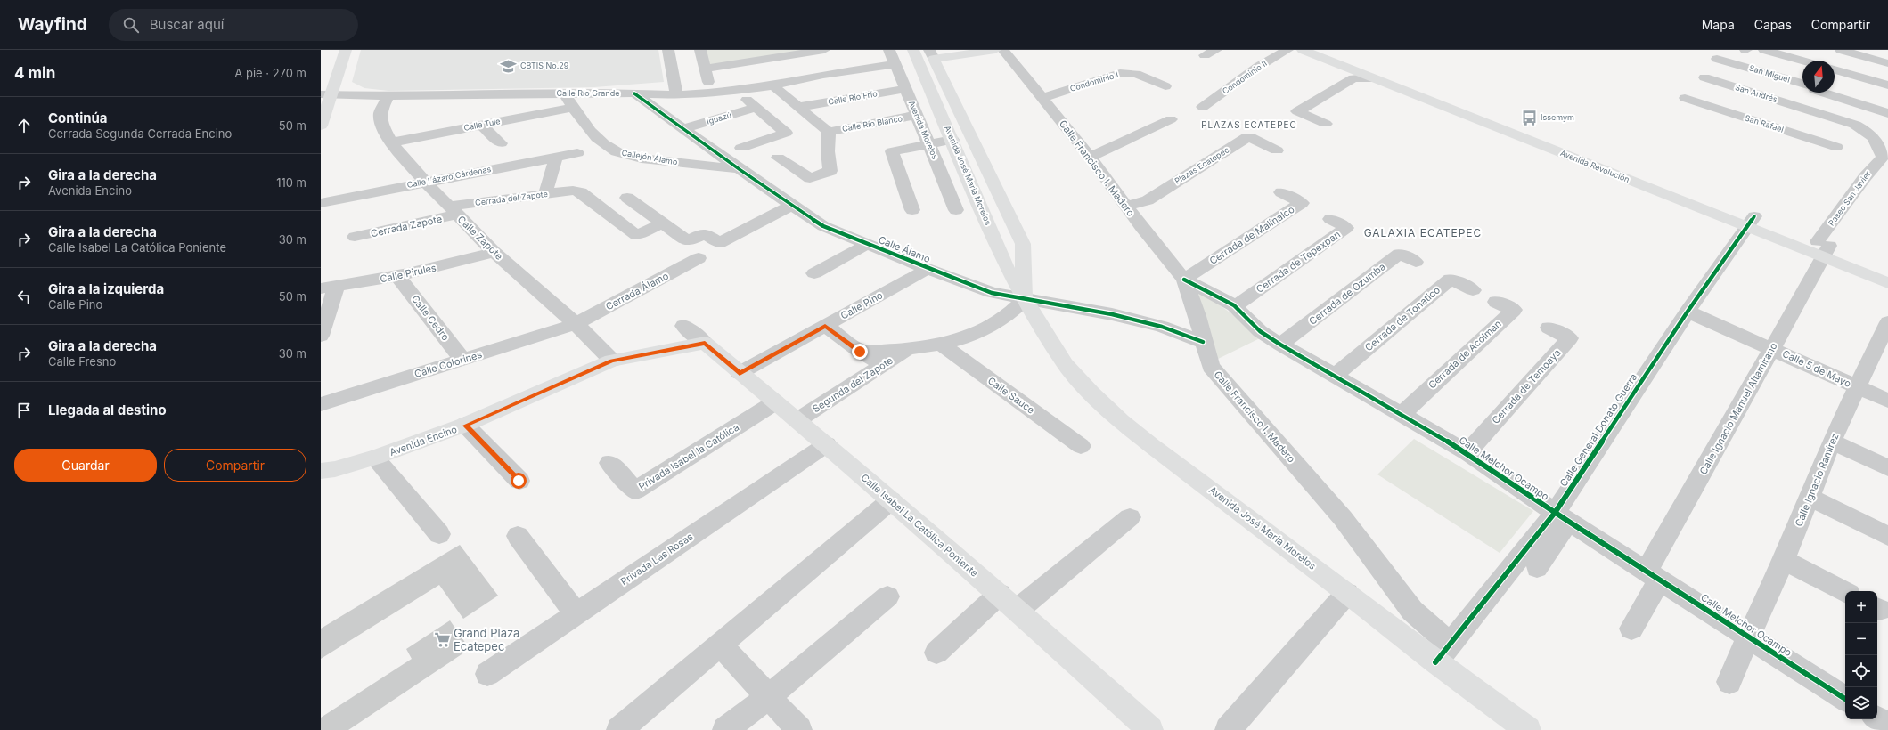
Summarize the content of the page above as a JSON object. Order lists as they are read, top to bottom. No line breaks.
{"streets":{"main road":["Avenida Revolución","Avenida José María Morelos","Avenida Encino","Calle Isabel La Católica Poniente"],"street":["San Miguel","Condominio II","Condominio I","Calle Río Grande","San Andrés","Calle Río Frío","Iguazú","Calle Río Blanco","San Rafaél","Calle Tule","Avenida Morelos","Callejón Álamo","Plazas Ecatepec","Calle Francisco I. Madero","Calle Lázaro Cárdenas","Cerrada del Zapote","Paseo San Javier","Cerrada Zapote","Cerrada de Malinalco","Calle Zapote","Calle Álamo","Cerrada de Tepexpan","Calle Pirules","Cerrada Álamo","Cerrada de Ozumba","Calle Pino","Calle Cedro","Cerrada de Tonatico","Cerrada de Acolman","Calle Colorines","Calle 5 de Mayo","Segunda del Zapote","Cerrada de Temoaya","Calle Sauce","Calle Ignacio Manuel Altamirano","Calle General Donato Guerra","Privada Isabel la Católica","Calle Melchor Ocampo","Calle Ignacio Ramírez","Privada Las Rosas"]},"crossings":[["San Miguel","San Andrés"],["San Miguel","San Rafaél"],["Condominio I","Calle Francisco I. Madero"],["Calle Río Grande","Avenida Morelos"],["Calle Río Grande","Callejón Álamo"],["Calle Río Grande","Calle Zapote"],["Calle Río Grande","Calle Álamo"],["San Andrés","San Rafaél"],["San Andrés","Paseo San Javier"],["Calle Río Frío","Avenida Morelos"],["Iguazú","Calle Álamo"],["Calle Río Blanco","Avenida Morelos"],["San Rafaél","Paseo San Javier"],["Calle Tule","Callejón Álamo"],["Calle Tule","Calle Zapote"],["Callejón Álamo","Calle Álamo"],["Plazas Ecatepec","Calle Francisco I. Madero"],["Avenida Revolución","Paseo San Javier"],["Avenida Revolución","Calle Ignacio Manuel Altamirano"],["Avenida Revolución","Calle General Donato Guerra"],["Calle Francisco I. Madero","Cerrada de Malinalco"],["Calle Francisco I. Madero","Calle Álamo"],["Calle Francisco I. Madero","Calle General Donato Guerra"],["Calle Francisco I. Madero","Calle Melchor Ocampo"],["Avenida José María Morelos","Calle Álamo"],["Avenida José María Morelos","Segunda del Zapote"],["Avenida José María Morelos","Calle General Donato Guerra"],["Calle Lázaro Cárdenas","Calle Zapote"],["Cerrada del Zapote","Cerrada Zapote"],["Cerrada del Zapote","Calle Zapote"],["Paseo San Javier","Calle Ignacio Manuel Altamirano"],["Cerrada Zapote","Calle Zapote"],["Cerrada de Malinalco","Calle Melchor Ocampo"],["Calle Zapote","Calle Pirules"],["Calle Zapote","Cerrada Álamo"],["Calle Zapote","Calle Colorines"],["Calle Zapote","Avenida Encino"],["Calle Álamo","Calle Pino"],["Calle Álamo","Segunda del Zapote"],["Cerrada de Tepexpan","Calle Melchor Ocampo"],["Calle Pirules","Calle Cedro"],["Cerrada Álamo","Calle Colorines"],["Cerrada de Ozumba","Calle Melchor Ocampo"],["Calle Pino","Calle Isabel La Católica Poniente"],["Calle Cedro","Calle Colorines"],["Cerrada de Tonatico","Calle Melchor Ocampo"],["Cerrada de Acolman","Calle Melchor Ocampo"],["Calle 5 de Mayo","Calle Ignacio Manuel Altamirano"],["Calle 5 de Mayo","Calle General Donato Guerra"],["Calle 5 de Mayo","Calle Ignacio Ramírez"],["Segunda del Zapote","Calle Sauce"],["Segunda del Zapote","Calle Isabel La Católica Poniente"],["Cerrada de Temoaya","Calle Melchor Ocampo"],["Calle Ignacio Manuel Altamirano","Calle Melchor Ocampo"],["Calle General Donato Guerra","Calle Melchor Ocampo"],["Avenida Encino","Calle Isabel La Católica Poniente"],["Privada Isabel la Católica","Calle Isabel La Católica Poniente"],["Calle Melchor Ocampo","Calle Ignacio Ramírez"],["Calle Isabel La Católica Poniente","Privada Las Rosas"]],"districts":["PLAZAS ECATEPEC","GALAXIA ECATEPEC"],"places":{"school or university":["CBTIS No.29"],"bus stop":["Issemym"],"supermarket":["Grand Plaza Ecatepec"]},"north":"top","page":{"header":"Wayfind","search":"Buscar aquí","nav":["Mapa","Capas","Compartir"],"heading":["4 min","A pie · 270 m"],"list":[["Continúa","Cerrada Segunda Cerrada Encino","50 m"],["Gira a la derecha","Avenida Encino","110 m"],["Gira a la derecha","Calle Isabel La Católica Poniente","30 m"],["Gira a la izquierda","Calle Pino","50 m"],["Gira a la derecha","Calle Fresno","30 m"],"Llegada al destino"],"buttons":["Guardar","Compartir"],"map_buttons":["+","−"]}}
